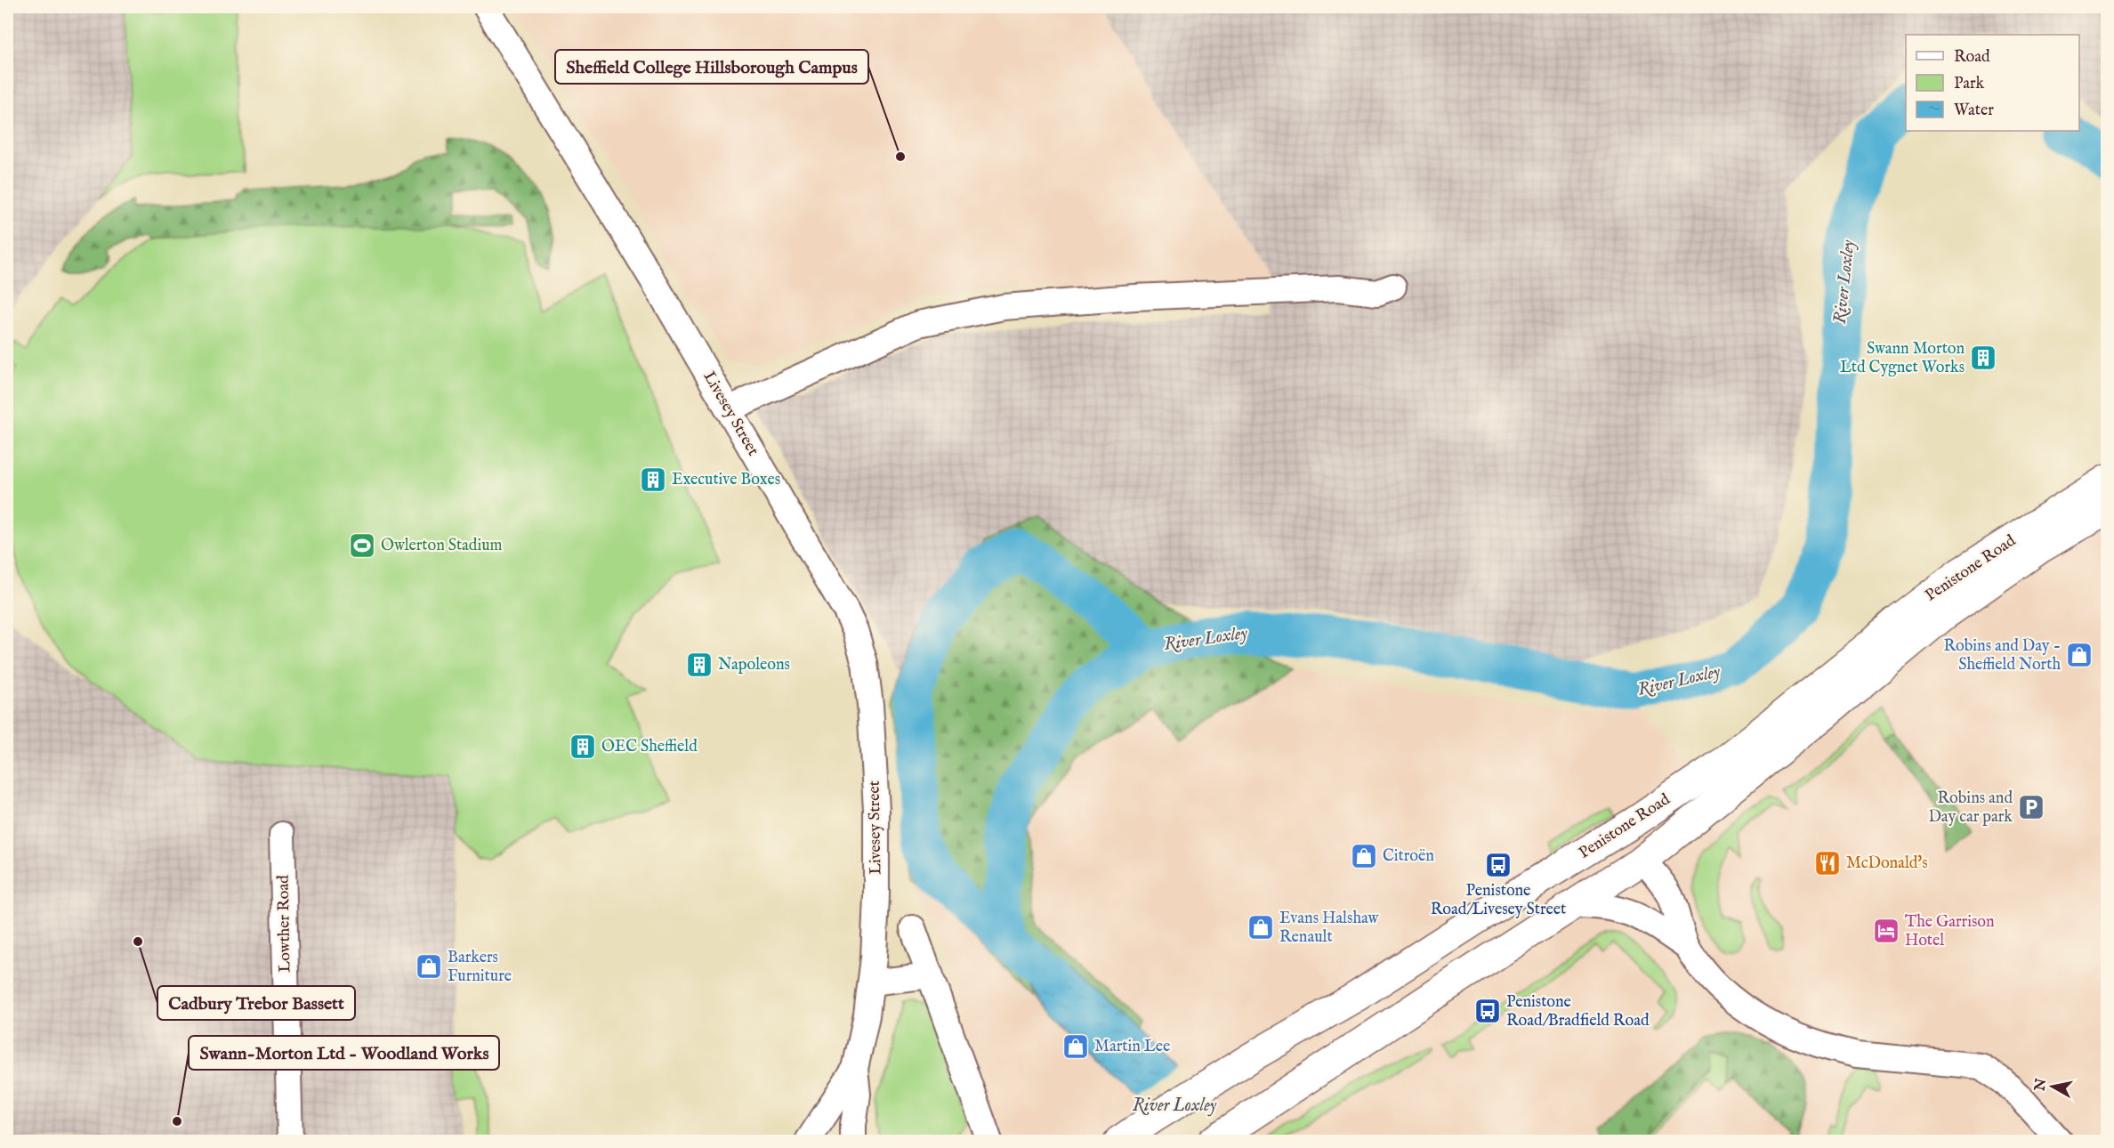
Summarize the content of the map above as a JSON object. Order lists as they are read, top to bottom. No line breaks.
{"streets":{"highway":["Penistone Road"],"street":["Livesey Street","Lowther Road"]},"water":["River Loxley"],"places":{"other":["Sheffield College Hillsborough Campus","Cadbury Trebor Bassett","Swann-Morton Ltd - Woodland Works"],"building":["Swann Morton Ltd Cygnet Works","Executive Boxes","Napoleons","OEC Sheffield"],"sports":["Owlerton Stadium"],"shop":["Robins and Day - Sheffield North","Citroën","Evans Halshaw Renault","Barkers Furniture","Martin Lee"],"parking":["Robins and Day car park"],"restaurant":["McDonald's"],"bus stop":["Penistone Road/Livesey Street","Penistone Road/Bradfield Road"],"hotel":["The Garrison Hotel"]},"legend":["Road","Park","Water"],"north":"left"}
